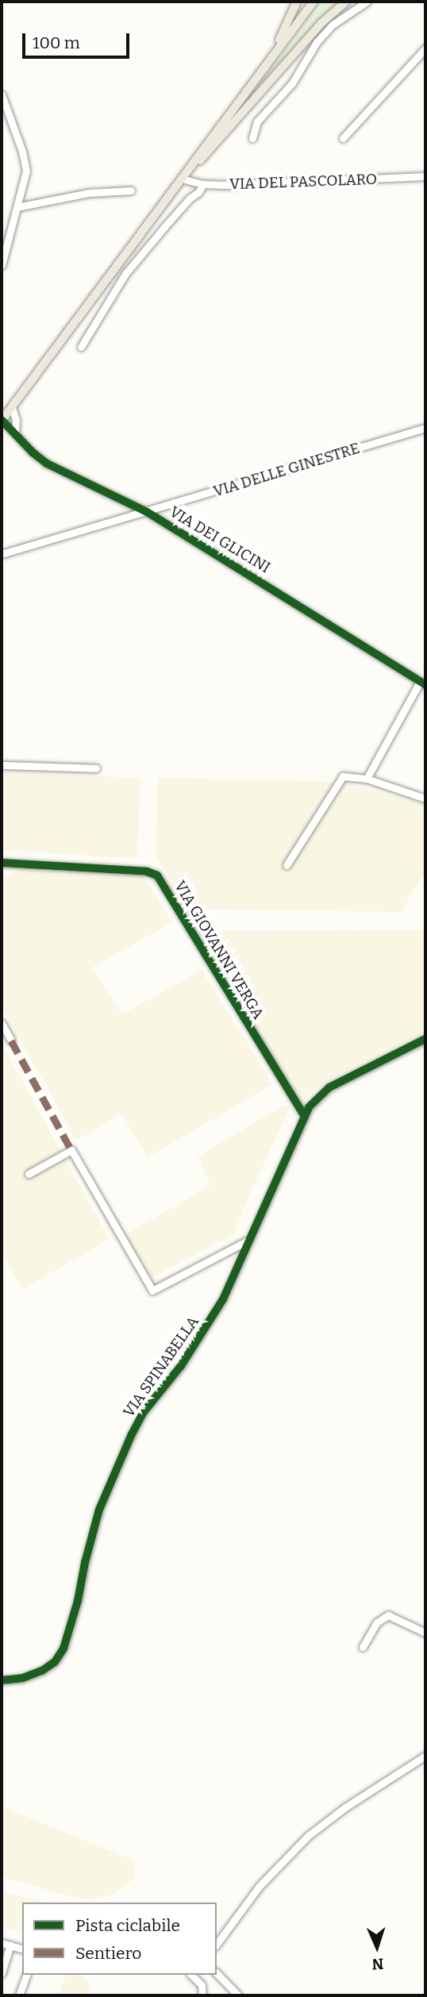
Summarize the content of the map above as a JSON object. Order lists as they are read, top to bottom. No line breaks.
{"streets":{"street":["VIA DEL PASCOLARO","VIA DELLE GINESTRE","VIA DEI GLICINI","VIA GIOVANNI VERGA","VIA SPINABELLA"]},"crossings":[["VIA DELLE GINESTRE","VIA DEI GLICINI"],["VIA GIOVANNI VERGA","VIA SPINABELLA"]],"legend":["Pista ciclabile","Sentiero"],"scale_bar":"100 m","north":"bottom"}
